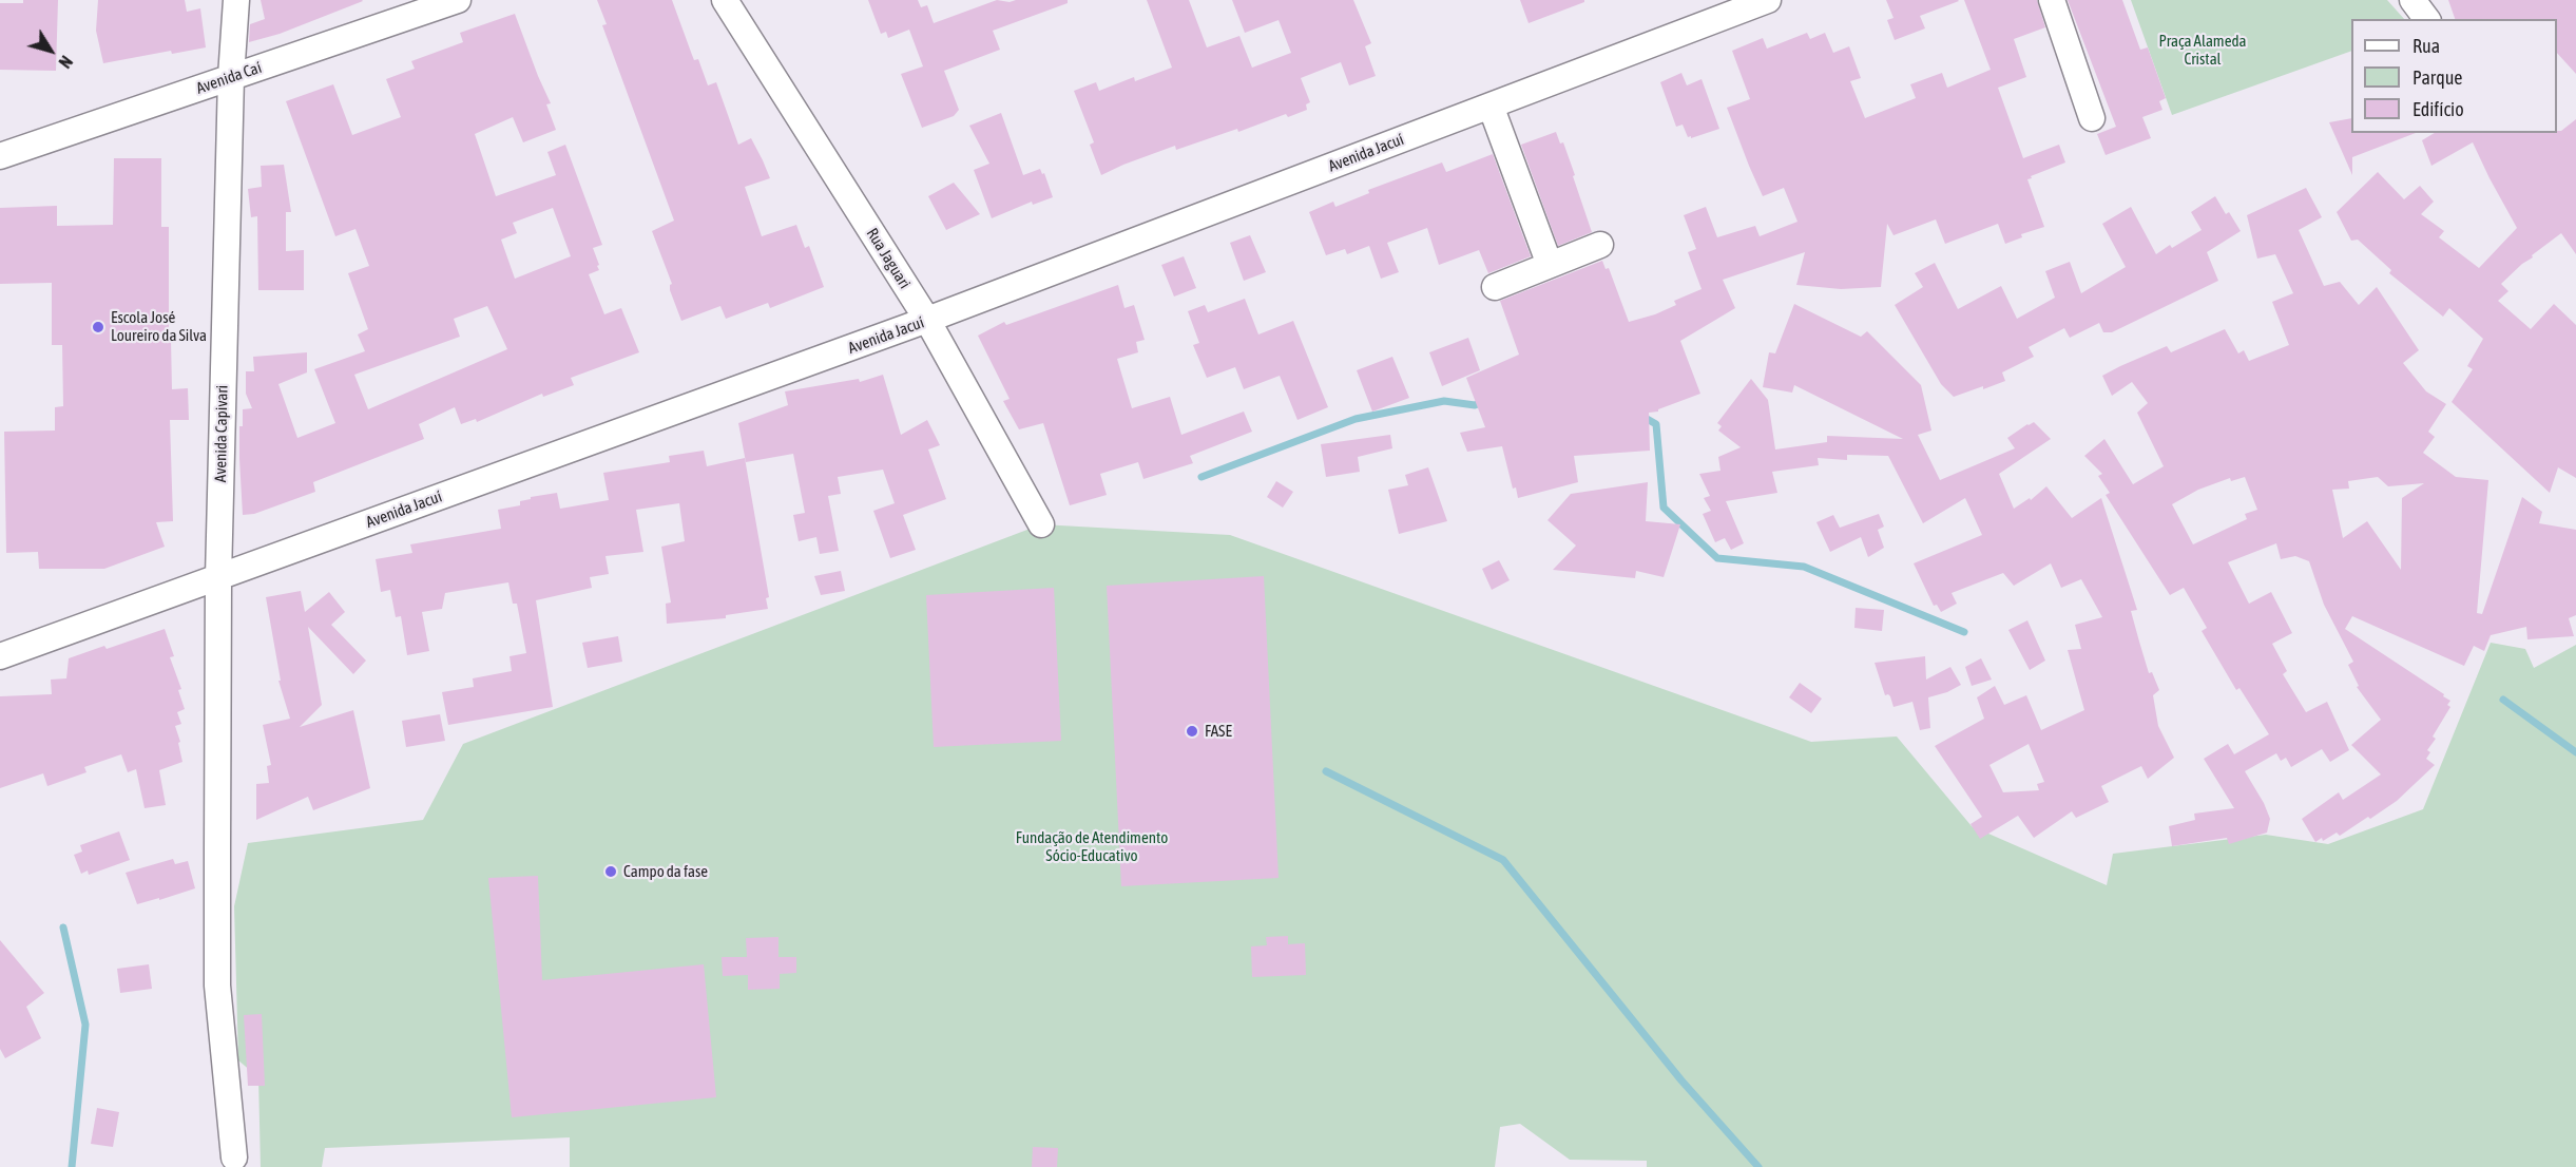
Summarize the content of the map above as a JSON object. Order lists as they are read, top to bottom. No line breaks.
{"streets":{"street":["Avenida Caí","Avenida Jacuí","Rua Jaguari","Avenida Capivari"]},"crossings":[["Avenida Caí","Avenida Capivari"],["Avenida Jacuí","Rua Jaguari"],["Avenida Jacuí","Avenida Capivari"]],"parks":["Praça Alameda Cristal","Fundação de Atendimento Sócio-Educativo"],"places":["Escola José Loureiro da Silva","FASE","Campo da fase"],"legend":["Rua","Parque","Edifício"],"north":"bottom right"}
